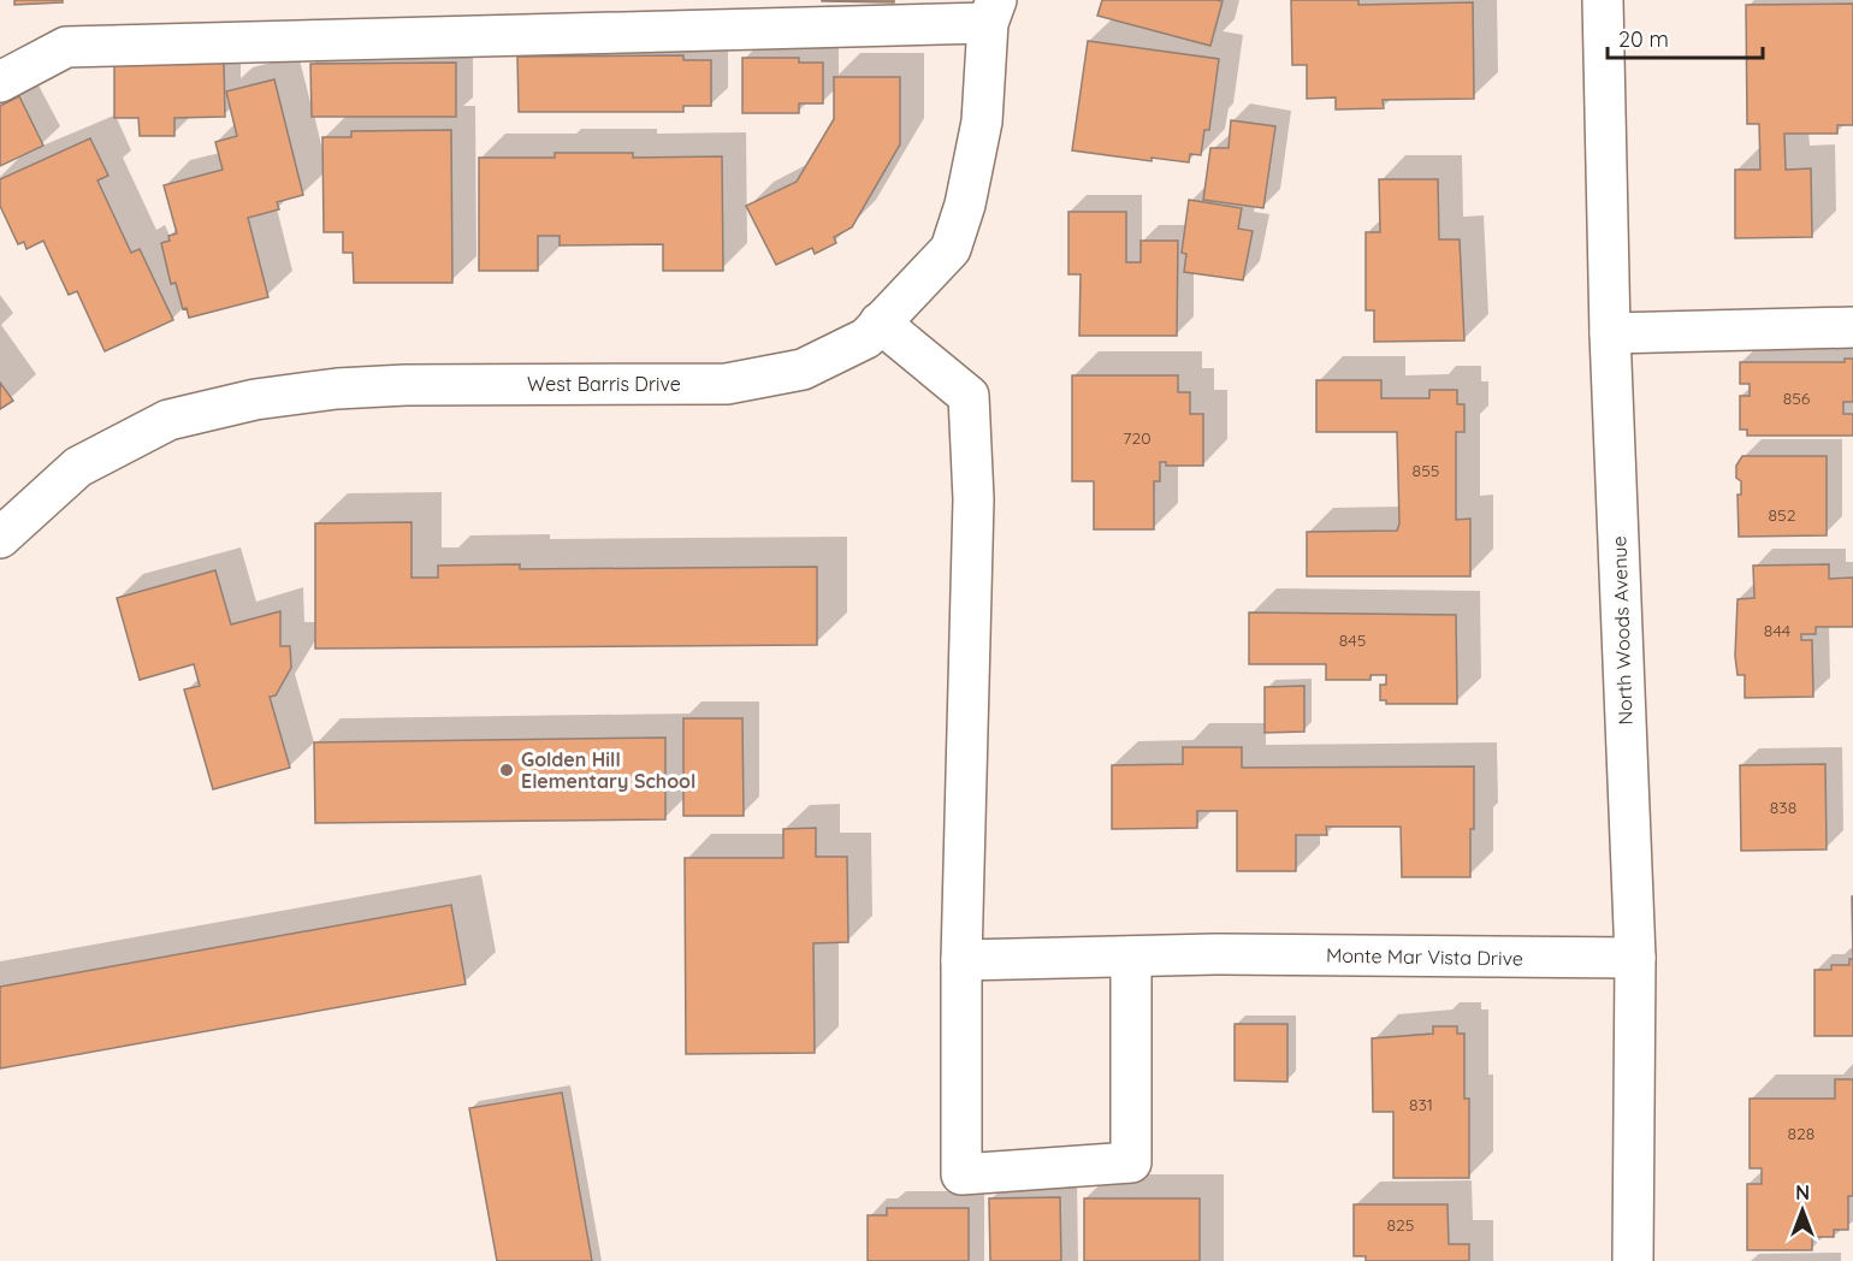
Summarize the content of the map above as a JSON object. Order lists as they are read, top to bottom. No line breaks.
{"streets":{"street":["West Barris Drive","North Woods Avenue","Monte Mar Vista Drive"]},"crossings":[["North Woods Avenue","Monte Mar Vista Drive"]],"places":["Golden Hill Elementary School"],"house_numbers":["856","720","855","852","844","845","838","831","828","825"],"scale_bar":"20 m","north":"top"}
